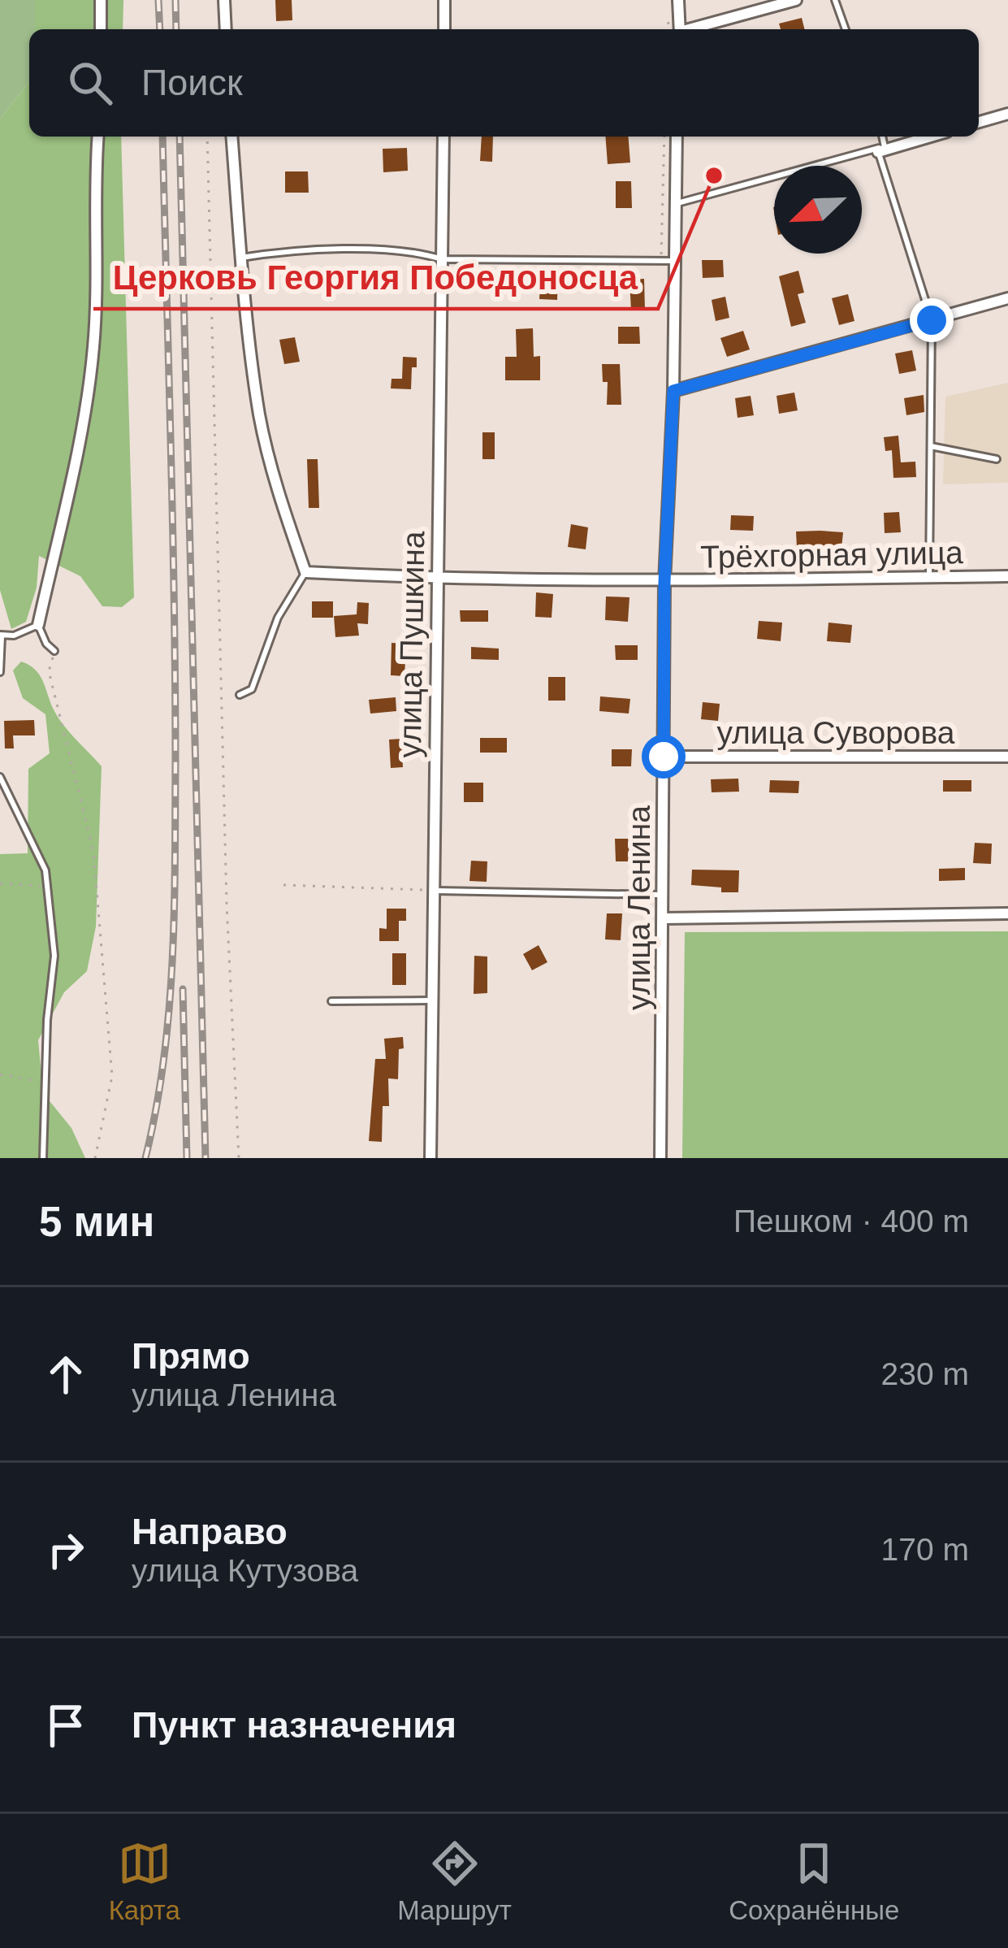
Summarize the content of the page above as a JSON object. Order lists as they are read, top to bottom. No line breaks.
{"streets":{"street":["Трёхгорная улица","улица Пушкина","улица Суворова","улица Ленина"]},"crossings":[["Трёхгорная улица","улица Пушкина"],["Трёхгорная улица","улица Ленина"],["улица Суворова","улица Ленина"]],"places":["Церковь Георгия Победоносца"],"north":"bottom left","page":{"search":"Поиск","heading":["5 мин","Пешком · 400 m"],"list":[["Прямо","улица Ленина","230 m"],["Направо","улица Кутузова","170 m"],"Пункт назначения"],"nav":["Карта","Маршрут","Сохранённые"]}}
